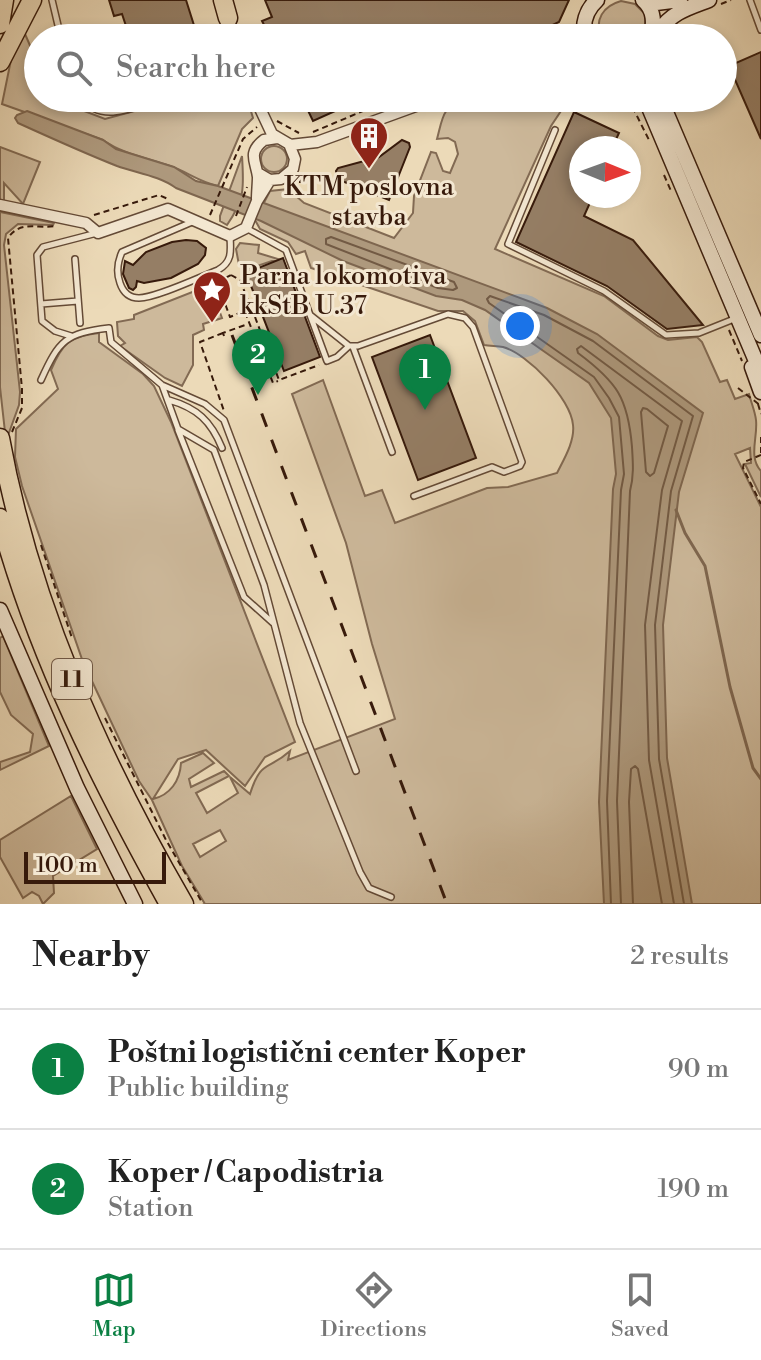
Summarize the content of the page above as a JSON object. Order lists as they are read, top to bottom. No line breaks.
{"streets":{"highway":["11"]},"places":{"building":["KTM poslovna stavba"],"place":["Parna lokomotiva kkStB U.37"]},"scale_bar":"100 m","north":"right","page":{"search":"Search here","pins":["2","1"],"scale":"100 m","heading":["Nearby","2 results"],"list":[{"mark":"1","name":"Poštni logistični center Koper","note":"Public building","value":"90 m"},{"mark":"2","name":"Koper / Capodistria","note":"Station","value":"190 m"}],"nav":["Map","Directions","Saved"]}}
